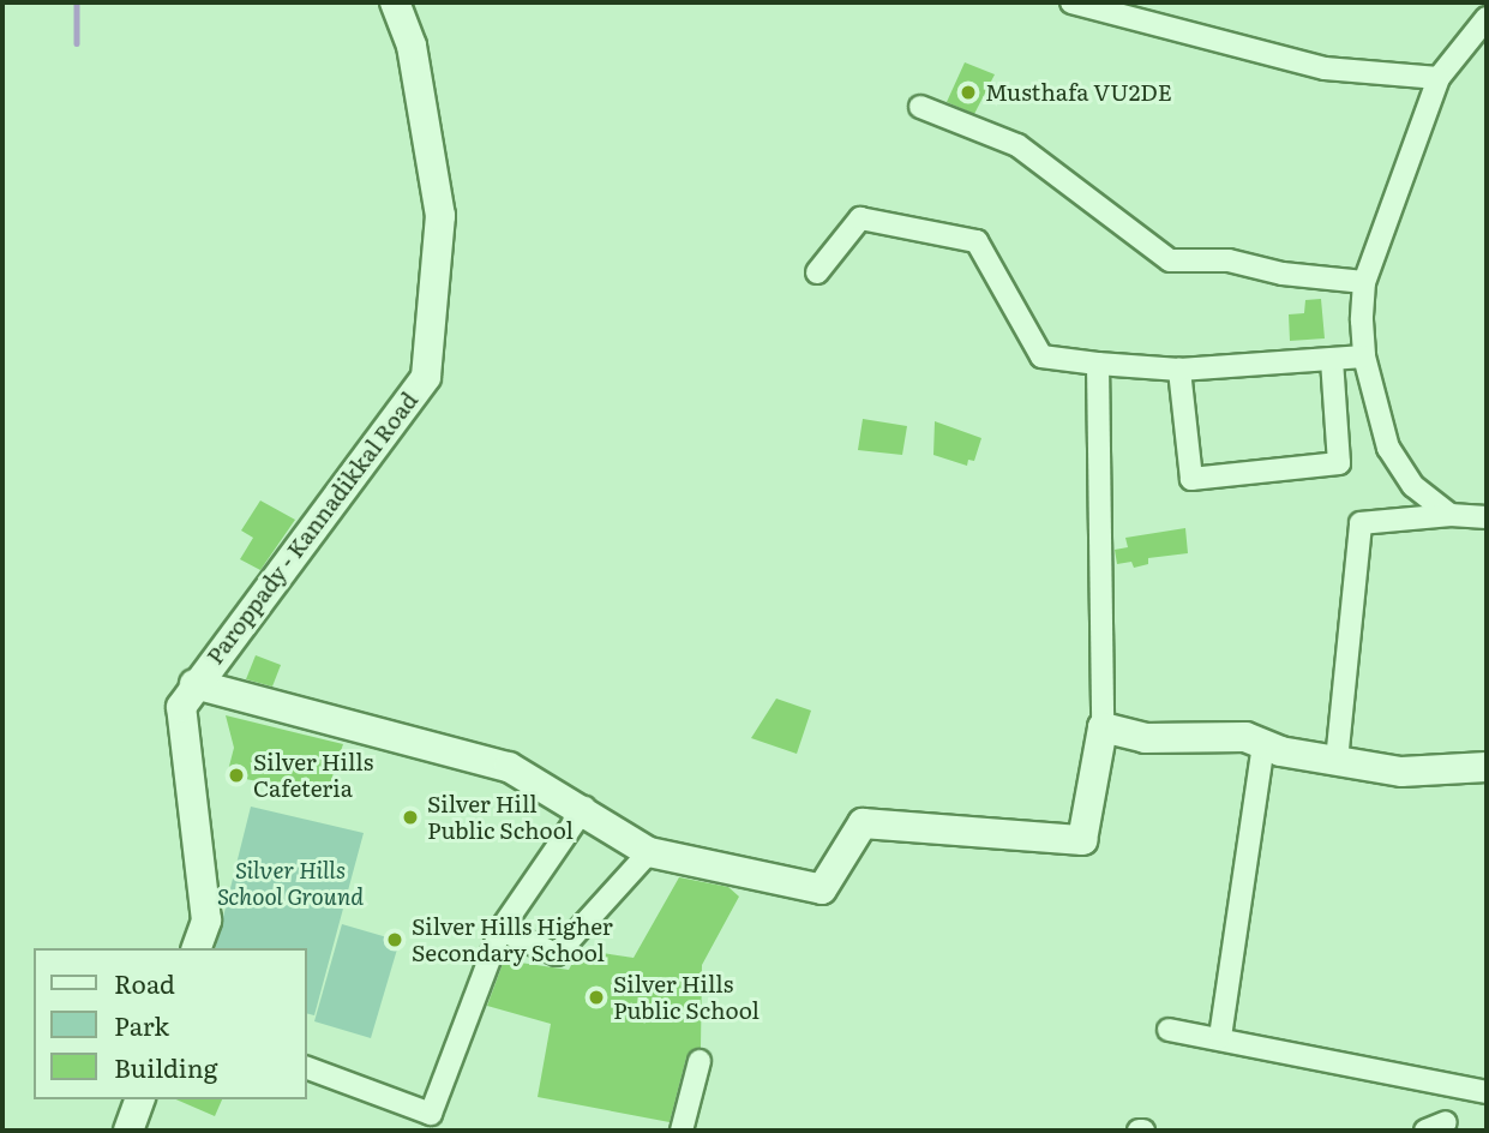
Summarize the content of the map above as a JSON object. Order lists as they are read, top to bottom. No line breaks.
{"streets":{"street":["Paroppady - Kannadikkal Road"]},"parks":["Silver Hills School Ground"],"places":["Musthafa VU2DE","Silver Hills Cafeteria","Silver Hill Public School","Silver Hills Higher Secondary School","Silver Hills Public School"],"legend":["Road","Park","Building"]}
